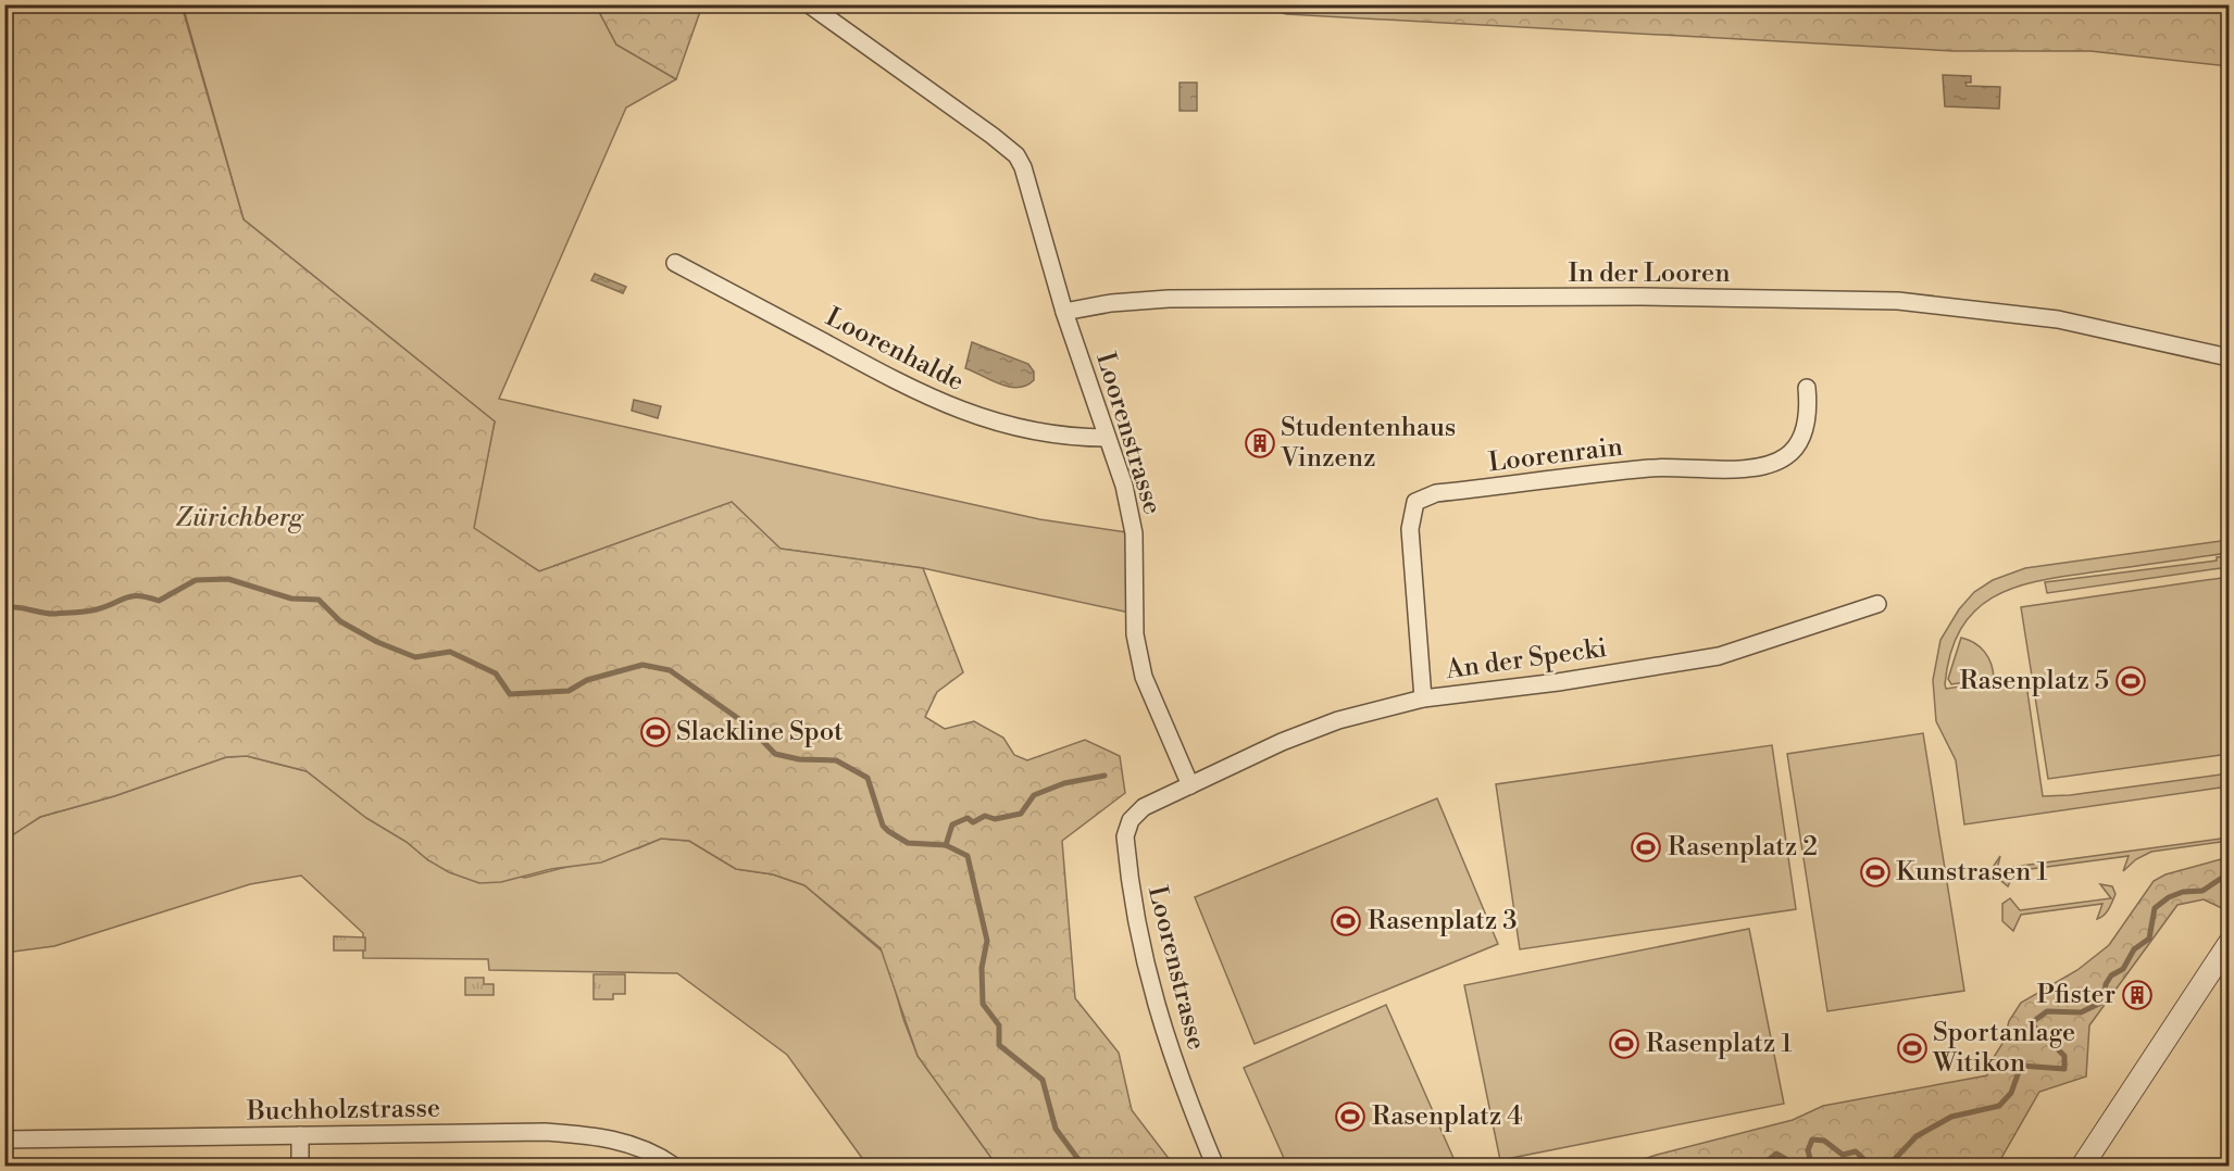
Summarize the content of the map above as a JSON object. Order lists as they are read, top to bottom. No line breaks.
{"streets":{"street":["In der Looren","Loorenhalde","Loorenstrasse","Loorenrain","An der Specki","Buchholzstrasse"]},"crossings":[["In der Looren","Loorenstrasse"],["Loorenhalde","Loorenstrasse"],["Loorenstrasse","An der Specki"],["Loorenrain","An der Specki"]],"parks":["Zürichberg"],"places":{"building":["Studentenhaus Vinzenz","Pfister"],"sports":["Rasenplatz 5","Slackline Spot","Rasenplatz 2","Kunstrasen 1","Rasenplatz 3","Rasenplatz 1","Sportanlage Witikon","Rasenplatz 4"]}}
